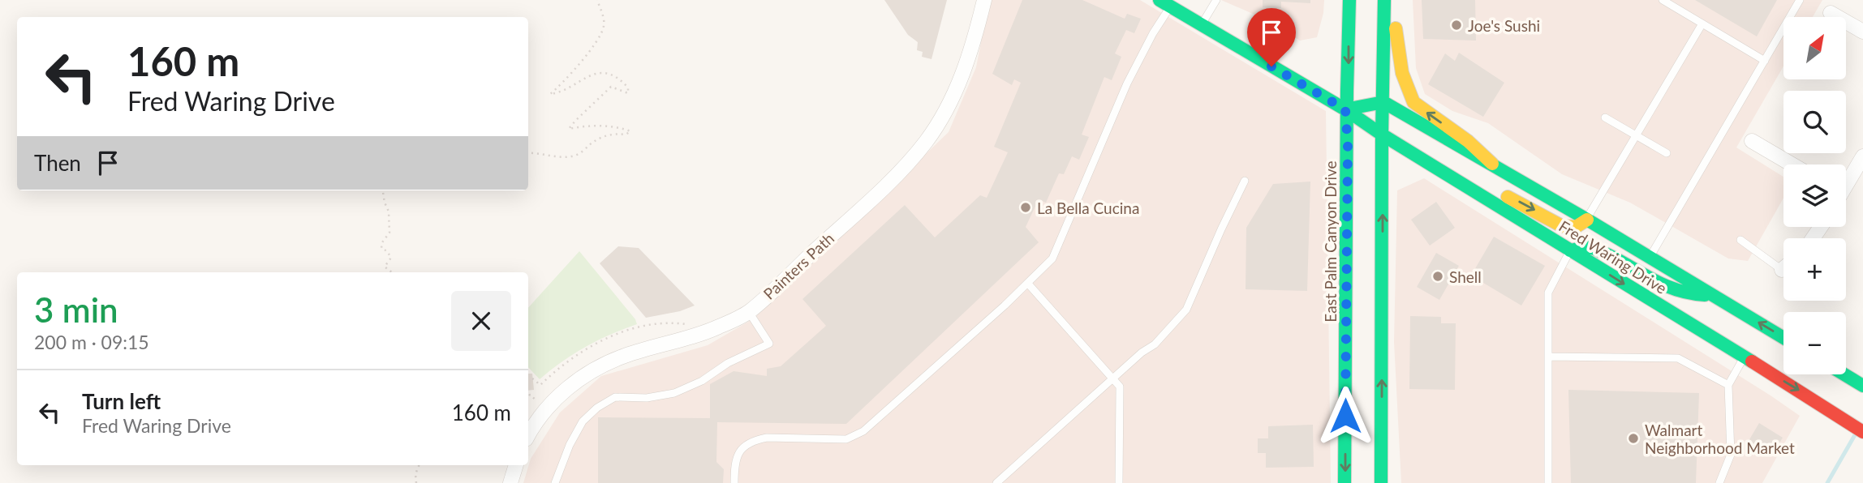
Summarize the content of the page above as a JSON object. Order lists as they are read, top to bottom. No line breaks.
{"streets":{"main road":["East Palm Canyon Drive","Fred Waring Drive"],"street":["Painters Path"]},"crossings":[["East Palm Canyon Drive","Fred Waring Drive"]],"places":["Joe's Sushi","La Bella Cucina","Shell","Walmart Neighborhood Market"],"north":"top right","page":{"map_buttons":["+","−"],"turn":["160 m","Fred Waring Drive"],"then":"Then","heading":["3 min","200 m · 09:15"],"list":[{"name":"Turn left","note":"Fred Waring Drive","value":"160 m"}]}}
